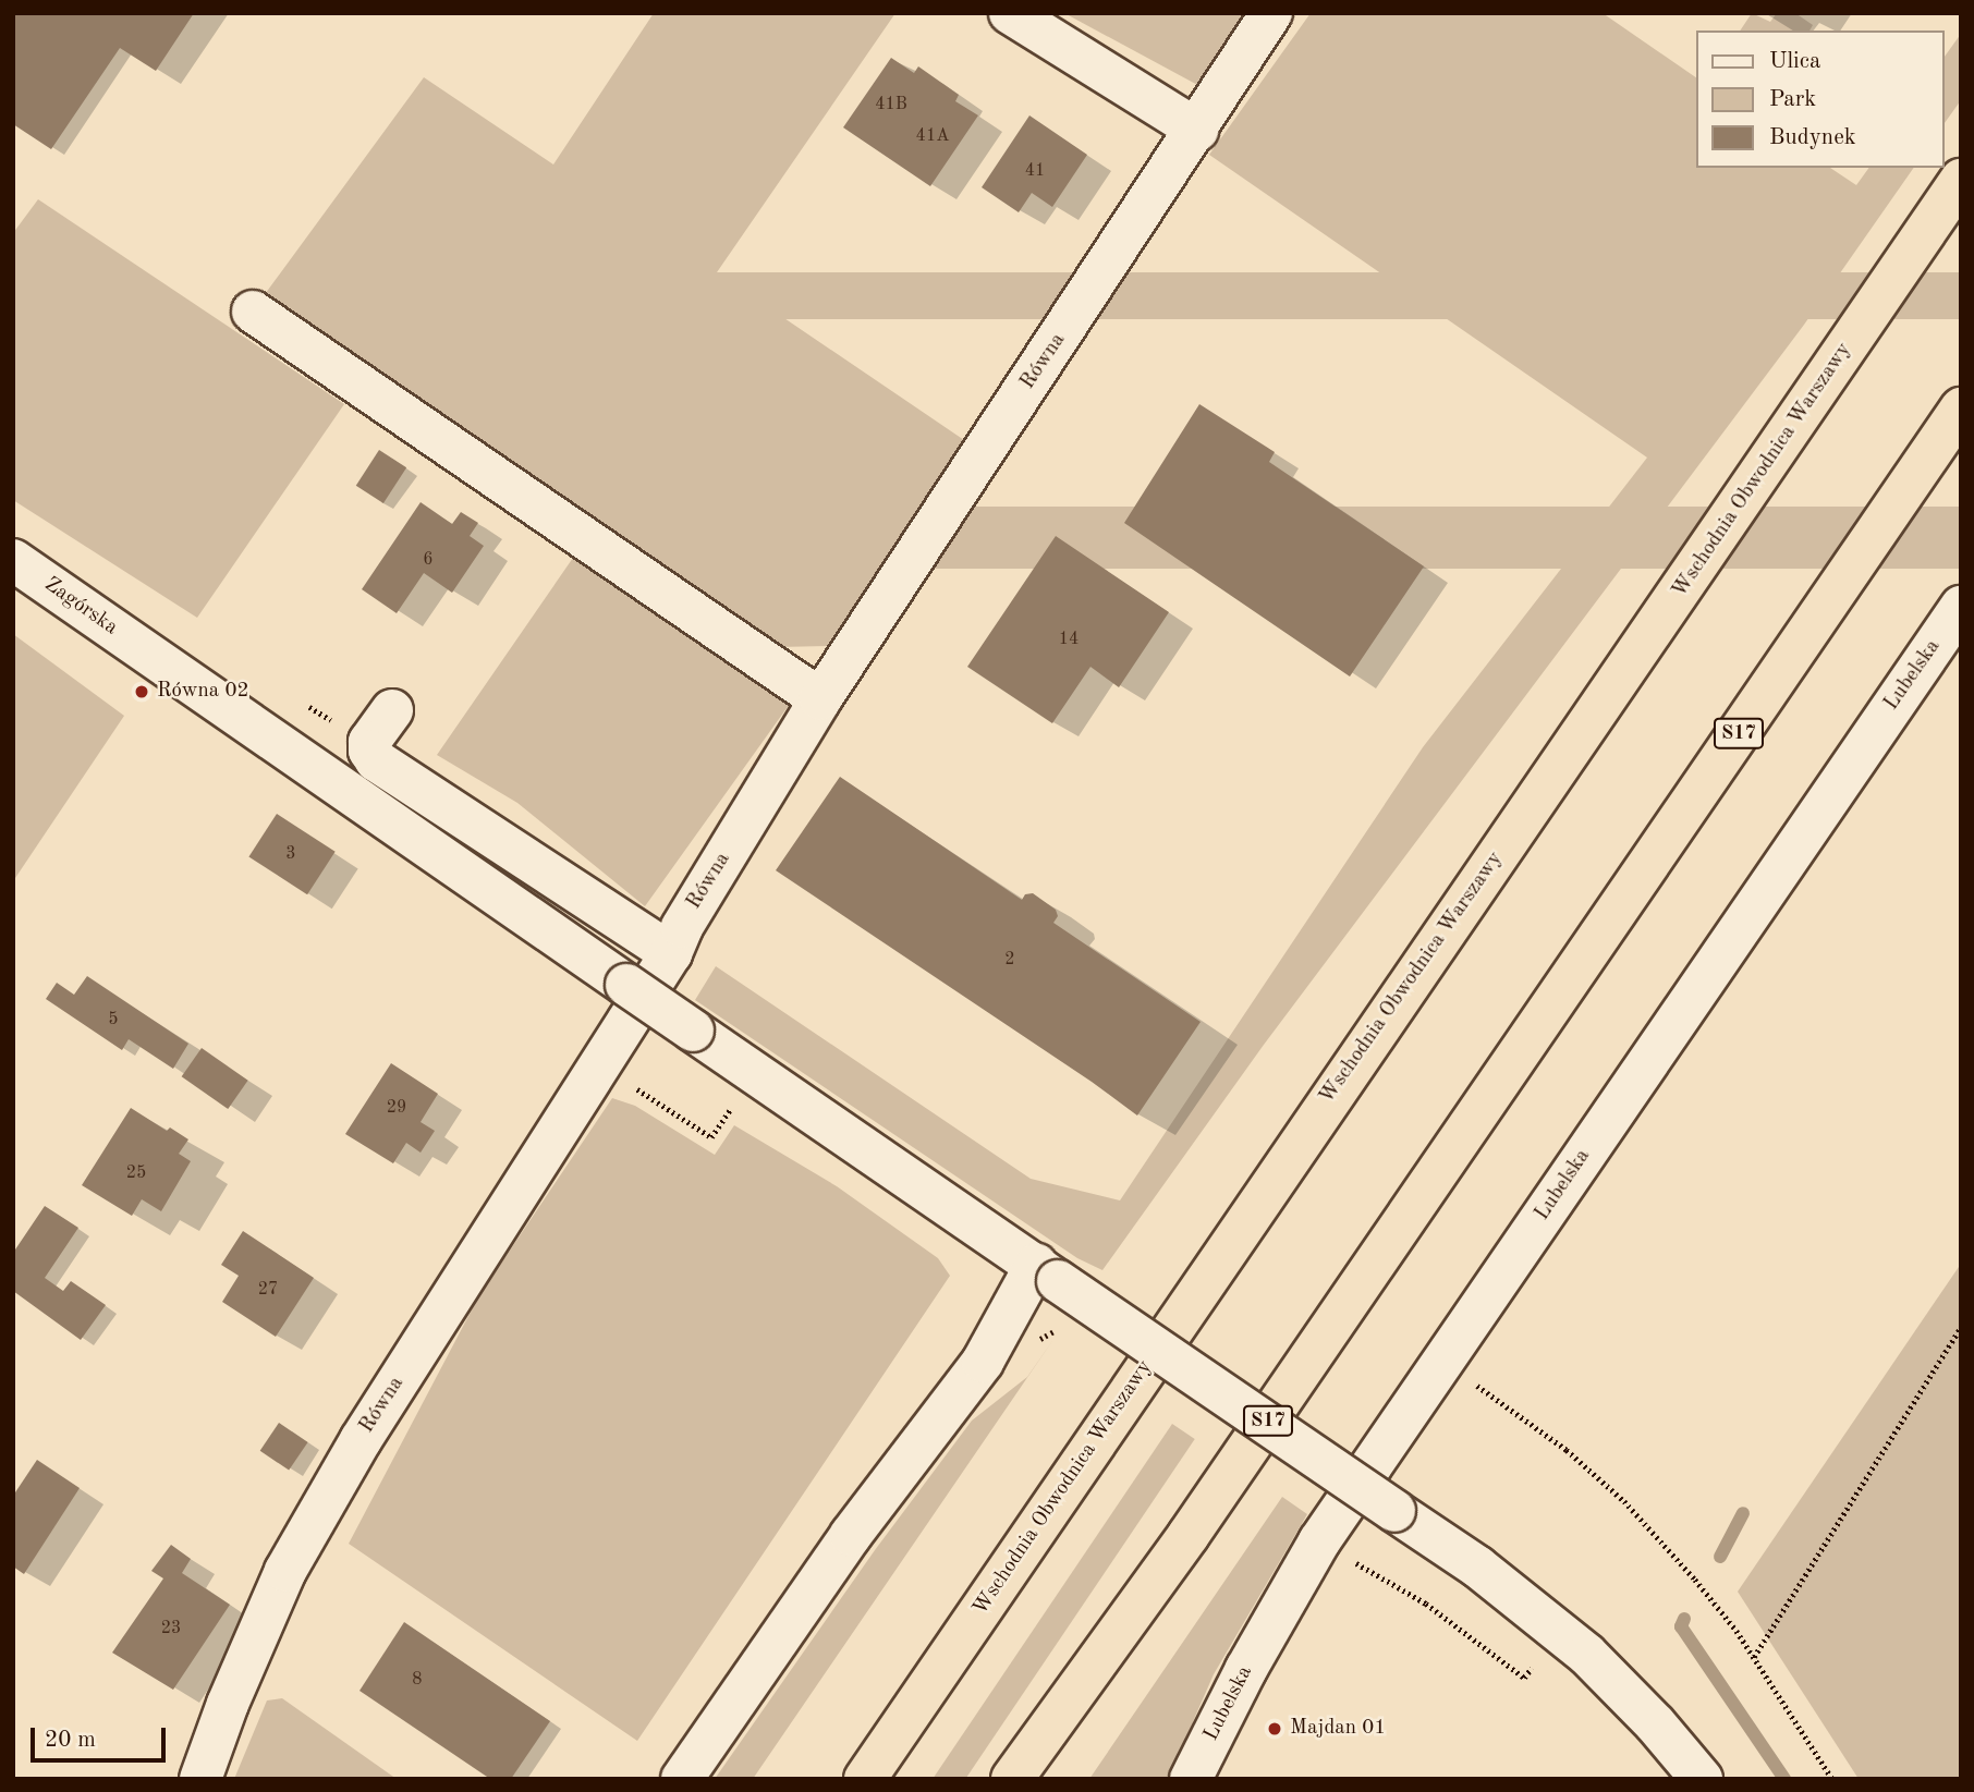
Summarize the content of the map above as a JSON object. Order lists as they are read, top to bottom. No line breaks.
{"streets":{"highway":["Wschodnia Obwodnica Warszawy","S17"],"street":["Równa","Zagórska","Lubelska"]},"places":["Równa 02","Majdan 01"],"house_numbers":["41B","41A","41","6","14","3","2","5","29","25","27","23","8"],"legend":["Ulica","Park","Budynek"],"scale_bar":"20 m"}
